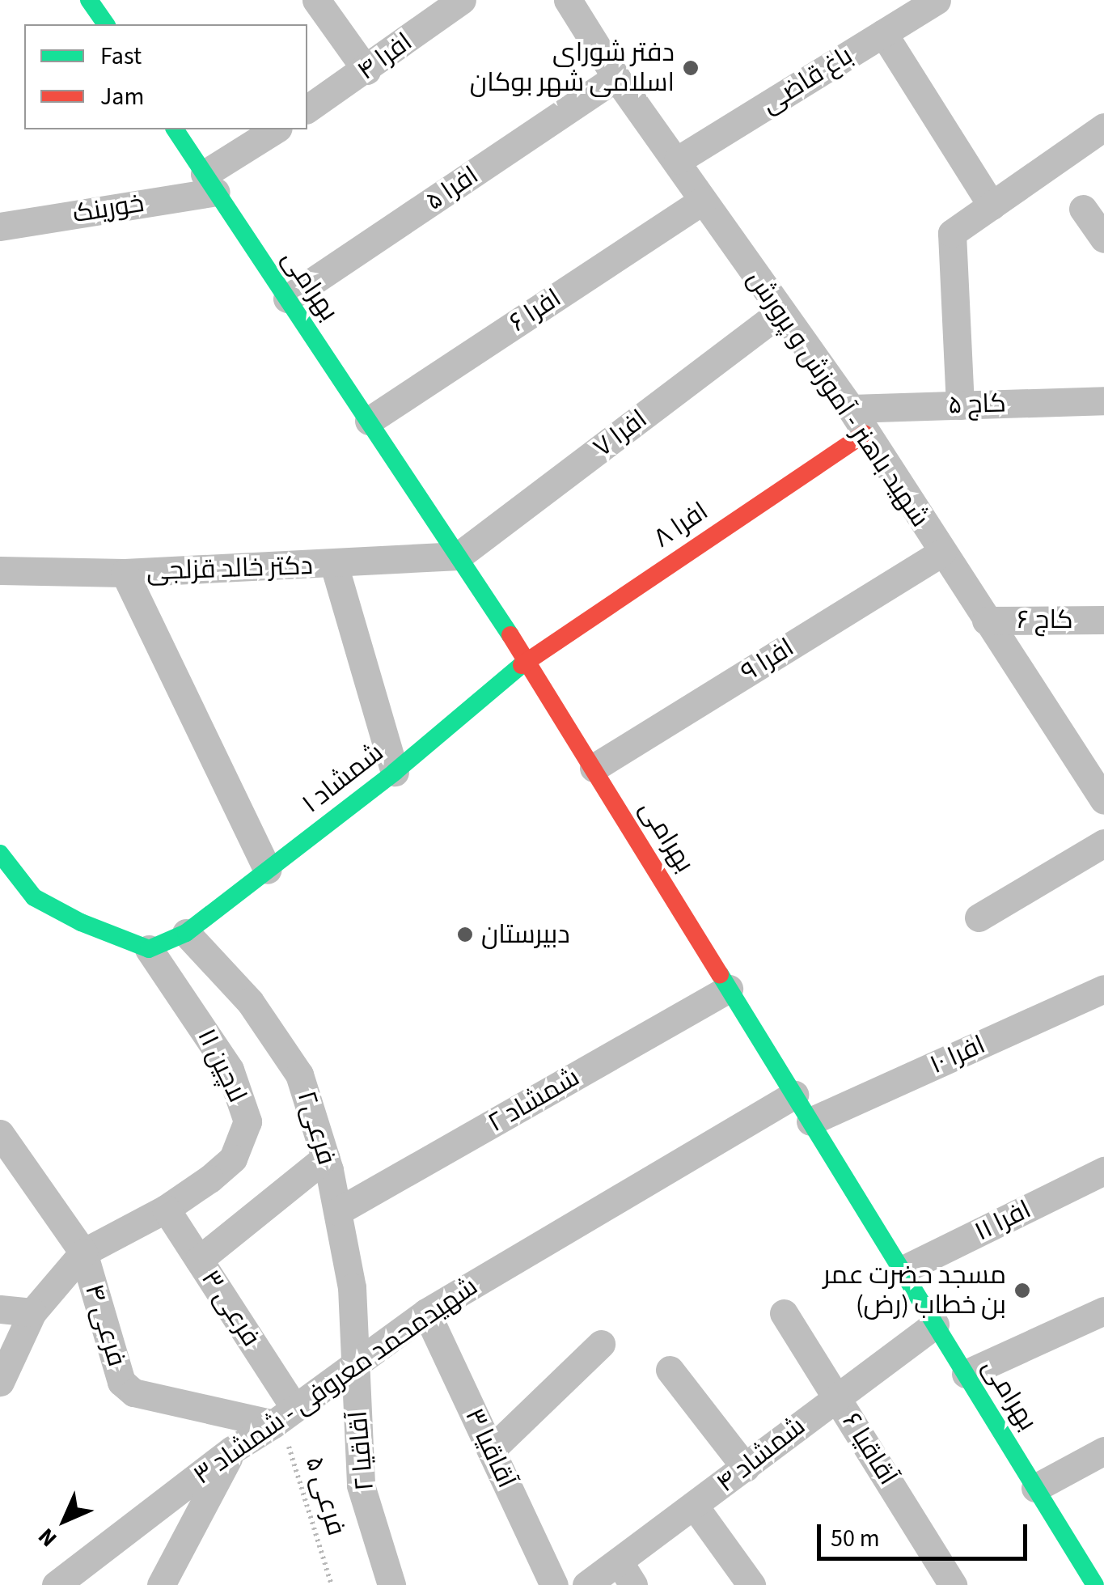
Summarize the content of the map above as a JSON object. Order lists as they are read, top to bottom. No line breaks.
{"streets":{"street":["افرا ۴","باغ قاضی","افرا ۵","خورینک","بهرامی","افرا ۶","شهید باهنر - آموزش و پرورش","کاج ۵","افرا ۷","افرا ۸","دکتر خالد قزلجی","کاج ۶","افرا ۹","شمشاد ۱","افرا ۱۰","لاچین ۱۱","شمشاد ۲","فرعی۲","افرا ۱۱","فرعی ۳","فرعی ۴","شهیدمحمد معروفی - شمشاد ۳","آقاقیا ۳","آقاقیا ۶","آقاقیا ۲","شمشاد ۴"],"path":["فرعی ۵"]},"crossings":[["باغ قاضی","شهید باهنر - آموزش و پرورش"],["افرا ۵","بهرامی"],["افرا ۵","شهید باهنر - آموزش و پرورش"],["خورینک","بهرامی"],["بهرامی","افرا ۶"],["بهرامی","افرا ۷"],["بهرامی","افرا ۸"],["بهرامی","دکتر خالد قزلجی"],["بهرامی","افرا ۹"],["بهرامی","شمشاد ۱"],["بهرامی","افرا ۱۰"],["بهرامی","شمشاد ۲"],["بهرامی","افرا ۱۱"],["بهرامی","شهیدمحمد معروفی - شمشاد ۳"],["بهرامی","شمشاد ۴"],["افرا ۶","شهید باهنر - آموزش و پرورش"],["شهید باهنر - آموزش و پرورش","کاج ۵"],["شهید باهنر - آموزش و پرورش","افرا ۷"],["شهید باهنر - آموزش و پرورش","افرا ۸"],["شهید باهنر - آموزش و پرورش","کاج ۶"],["شهید باهنر - آموزش و پرورش","افرا ۹"],["کاج ۵","افرا ۸"],["افرا ۷","دکتر خالد قزلجی"],["افرا ۸","شمشاد ۱"],["شمشاد ۱","فرعی۲"],["لاچین ۱۱","فرعی ۳"],["لاچین ۱۱","فرعی ۴"],["شمشاد ۲","فرعی۲"],["فرعی۲","شهیدمحمد معروفی - شمشاد ۳"],["فرعی۲","آقاقیا ۲"],["فرعی ۳","فرعی ۴"],["فرعی ۳","شهیدمحمد معروفی - شمشاد ۳"],["فرعی ۳","فرعی ۵"],["فرعی ۴","شهیدمحمد معروفی - شمشاد ۳"],["فرعی ۴","فرعی ۵"],["شهیدمحمد معروفی - شمشاد ۳","آقاقیا ۳"],["شهیدمحمد معروفی - شمشاد ۳","آقاقیا ۲"],["شهیدمحمد معروفی - شمشاد ۳","فرعی ۵"],["آقاقیا ۶","شمشاد ۴"]],"places":["دفتر شورای اسلامی شهر بوکان","دبیرستان","مسجد حضرت عمر بن خطاب (رض)"],"legend":["Fast","Jam"],"scale_bar":"50 m","north":"bottom left"}
